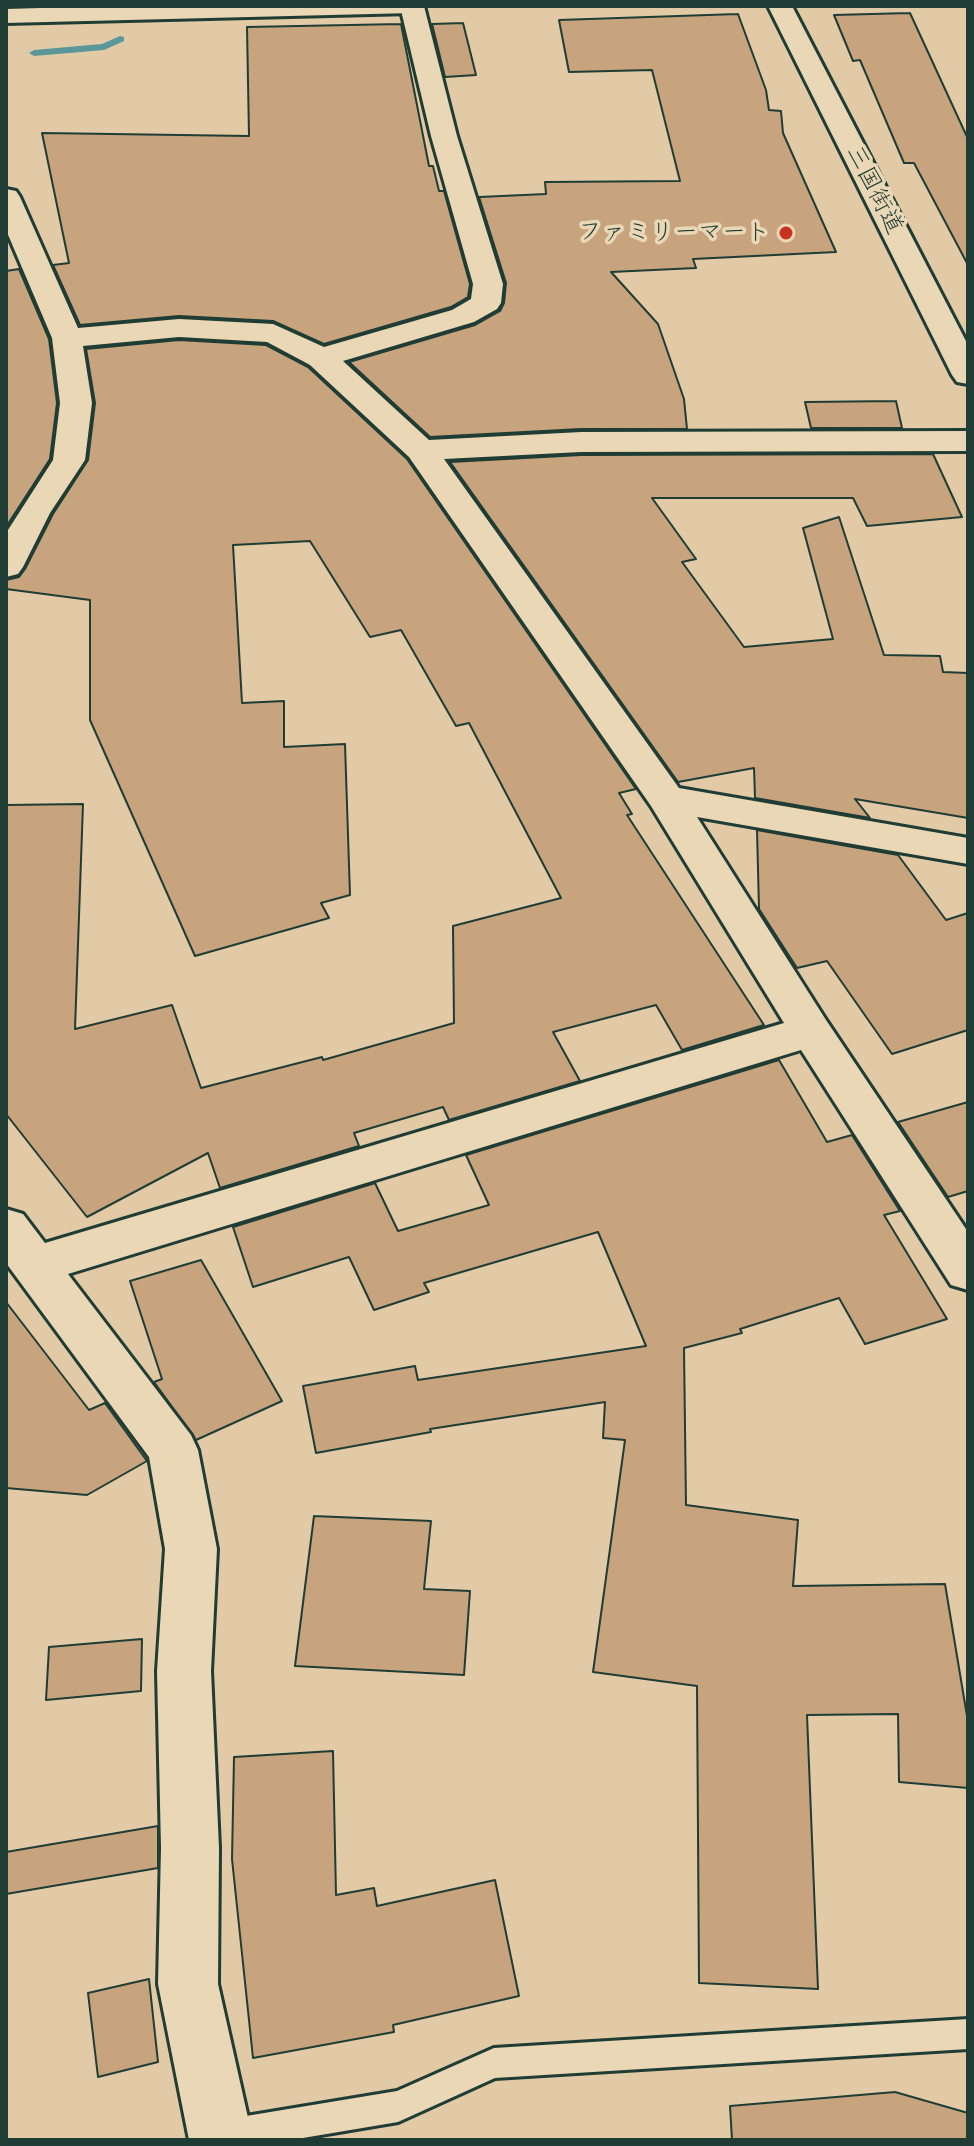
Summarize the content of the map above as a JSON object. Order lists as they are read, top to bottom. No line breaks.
{"streets":{"main road":["三国街道"]},"places":["ファミリーマート"]}
